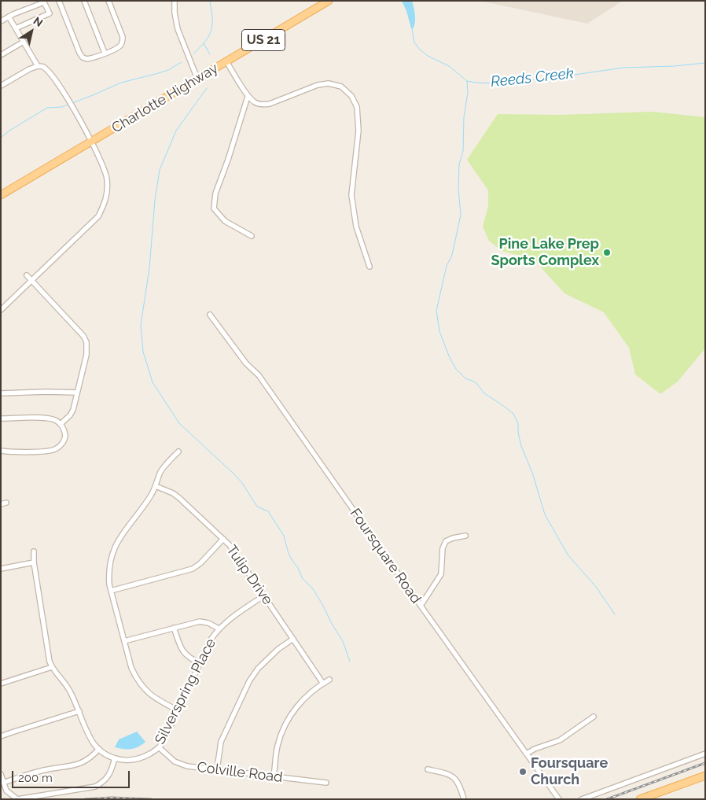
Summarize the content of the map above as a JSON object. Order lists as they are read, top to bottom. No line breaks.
{"streets":{"main road":["US 21","Charlotte Highway"],"street":["Foursquare Road","Tulip Drive","Silverspring Place","Colville Road"]},"crossings":[["Tulip Drive","Silverspring Place"],["Silverspring Place","Colville Road"]],"water":["Reeds Creek"],"places":["Pine Lake Prep Sports Complex","Foursquare Church"],"scale_bar":"200 m","north":"top right"}
